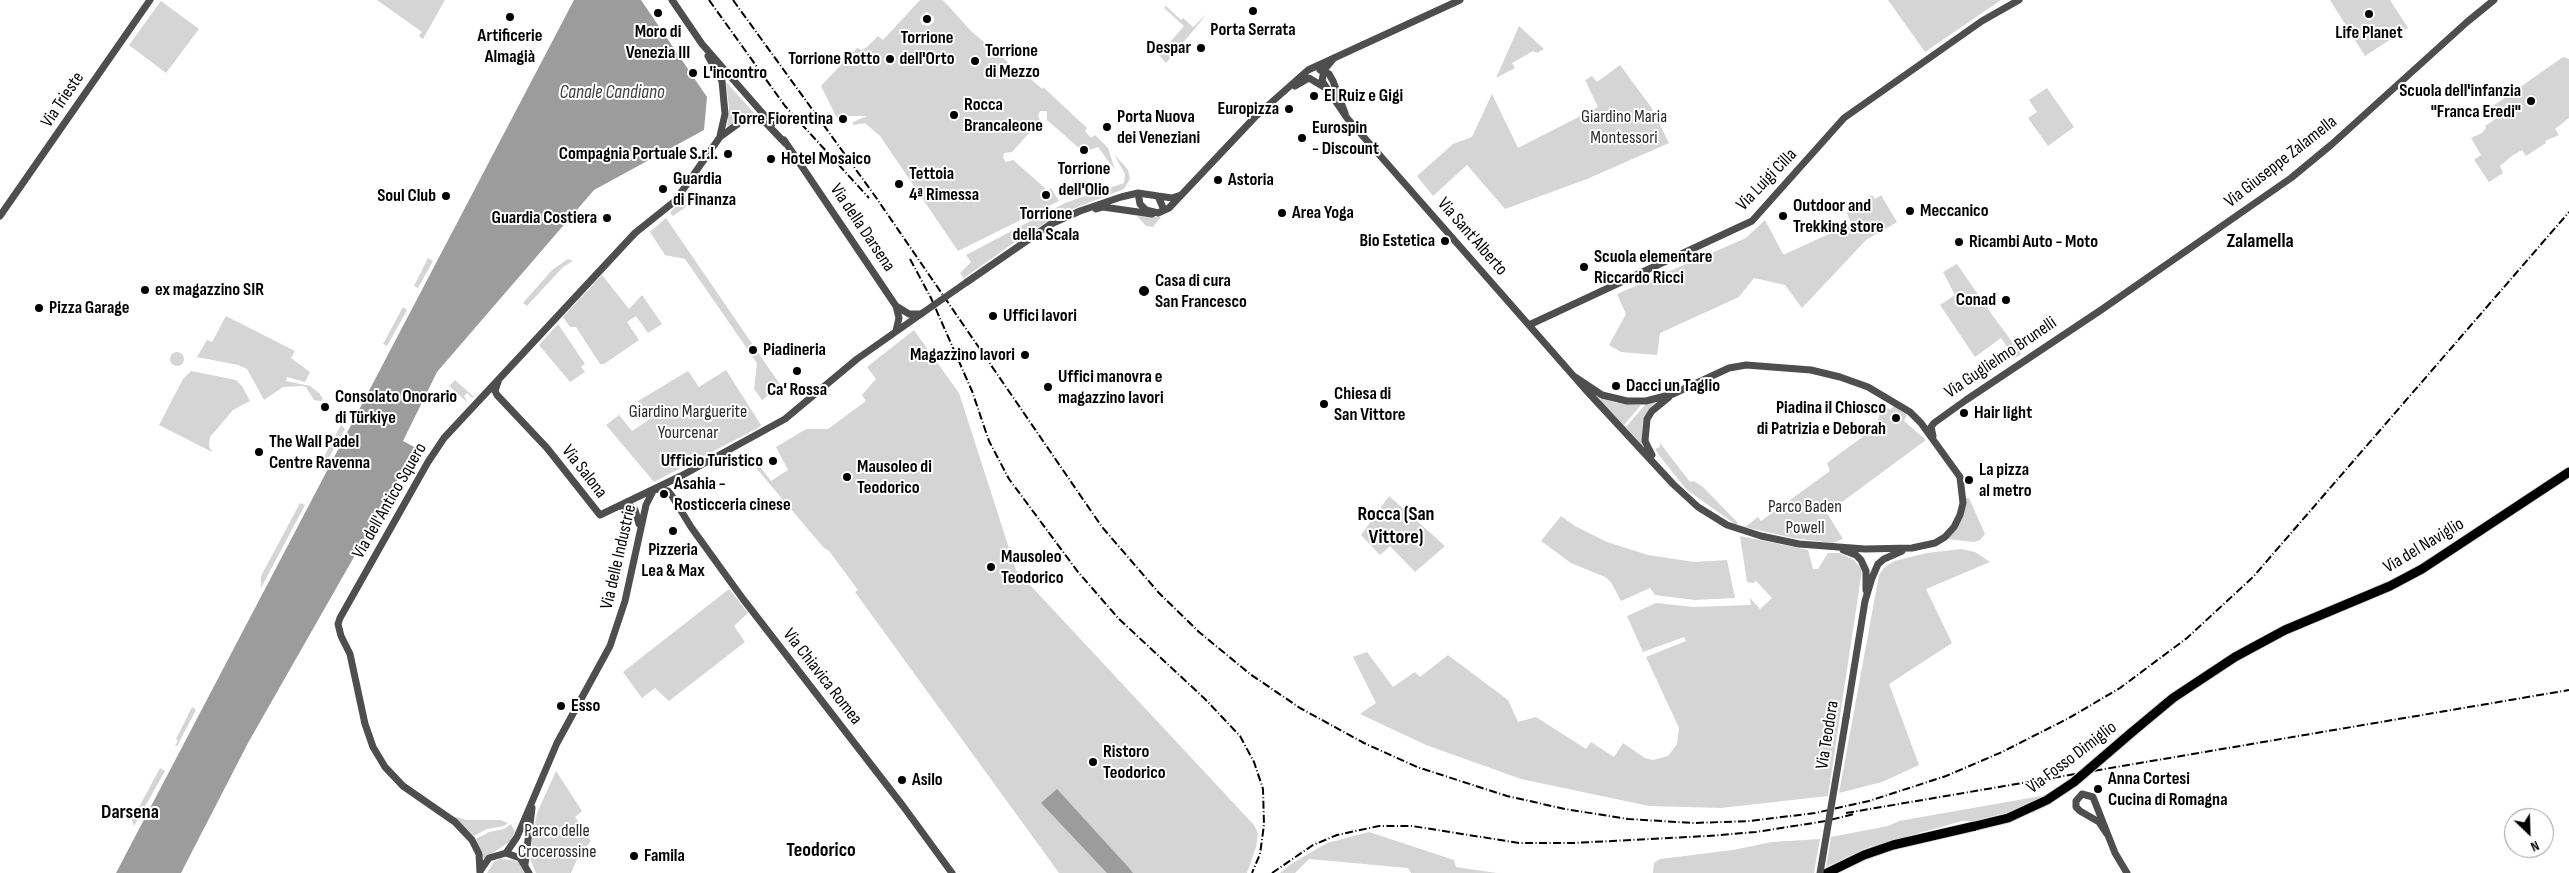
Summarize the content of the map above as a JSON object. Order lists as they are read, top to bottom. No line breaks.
{"streets":{"main road":["Via del Naviglio","Via Fosso Dimiglio"],"street":["Via Trieste","Via Giuseppe Zalamella","Via Luigi Cilla","Via della Darsena","Via Sant'Alberto","Via Guglielmo Brunelli","Via Salona","Via dell'Antico Squero","Via delle Industrie","Via Chiavica Romea","Via Teodora"]},"crossings":[["Via Giuseppe Zalamella","Via Guglielmo Brunelli"],["Via Luigi Cilla","Via Sant'Alberto"],["Via della Darsena","Via dell'Antico Squero"],["Via Sant'Alberto","Via Guglielmo Brunelli"],["Via Sant'Alberto","Via Teodora"],["Via Salona","Via dell'Antico Squero"],["Via Salona","Via delle Industrie"],["Via del Naviglio","Via Fosso Dimiglio"],["Via delle Industrie","Via Chiavica Romea"]],"districts":["Zalamella","Rocca (San Vittore)","Darsena","Teodorico"],"water":["Canale Candiano"],"parks":["Giardino Maria Montessori","Giardino Marguerite Yourcenar","Parco Baden Powell","Parco delle Crocerossine"],"places":["Porta Serrata","Moro di Venezia III","Life Planet","Artificerie Almagià","Torrione dell'Orto","Despar","Torrione Rotto","Torrione di Mezzo","L'incontro","El Ruiz e Gigi","Scuola dell'infanzia \"Franca Eredi\"","Europizza","Rocca Brancaleone","Torre Fiorentina","Porta Nuova dei Veneziani","Eurospin - Discount","Torrione dell'Olio","Compagnia Portuale S.r.l.","Hotel Mosaico","Astoria","Tettoia 4ª Rimessa","Guardia di Finanza","Torrione della Scala","Soul Club","Meccanico","Area Yoga","Outdoor and Trekking store","Guardia Costiera","Bio Estetica","Ricambi Auto - Moto","Scuola elementare Riccardo Ricci","ex magazzino SIR","Casa di cura San Francesco","Conad","Pizza Garage","Uffici lavori","Piadineria","Magazzino lavori","Ca' Rossa","Dacci un Taglio","Uffici manovra e magazzino lavori","Chiesa di San Vittore","Consolato Onorario di Türkiye","Hair light","Piadina il Chiosco di Patrizia e Deborah","The Wall Padel Centre Ravenna","Ufficio Turistico","Mausoleo di Teodorico","La pizza al metro","Asahia - Rosticceria cinese","Pizzeria Lea & Max","Mausoleo Teodorico","Esso","Ristoro Teodorico","Asilo","Anna Cortesi Cucina di Romagna","Famila"],"north":"bottom right"}
